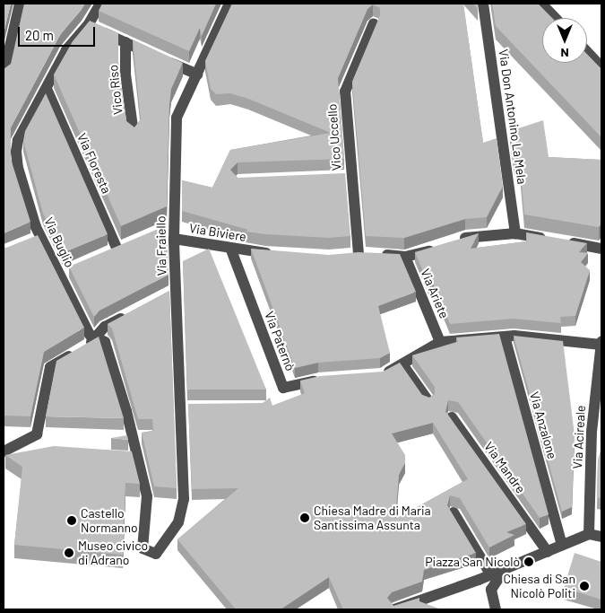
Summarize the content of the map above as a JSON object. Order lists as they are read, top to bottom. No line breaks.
{"streets":{"street":["Vico Riso","Via Don Antonino La Mela","Vico Uccello","Via Floresta","Via Biviere","Via Buglio","Via Fraiello","Via Ariete","Via Paternò","Via Anzalone","Via Acireale","Via Mandre"]},"crossings":[["Via Floresta","Via Buglio"],["Via Biviere","Via Fraiello"],["Via Biviere","Via Paternò"],["Via Buglio","Via Fraiello"]],"places":["Chiesa Madre di Maria Santissima Assunta","Castello Normanno","Museo civico di Adrano","Piazza San Nicolò","Chiesa di San Nicolò Politi"],"scale_bar":"20 m","north":"bottom"}
